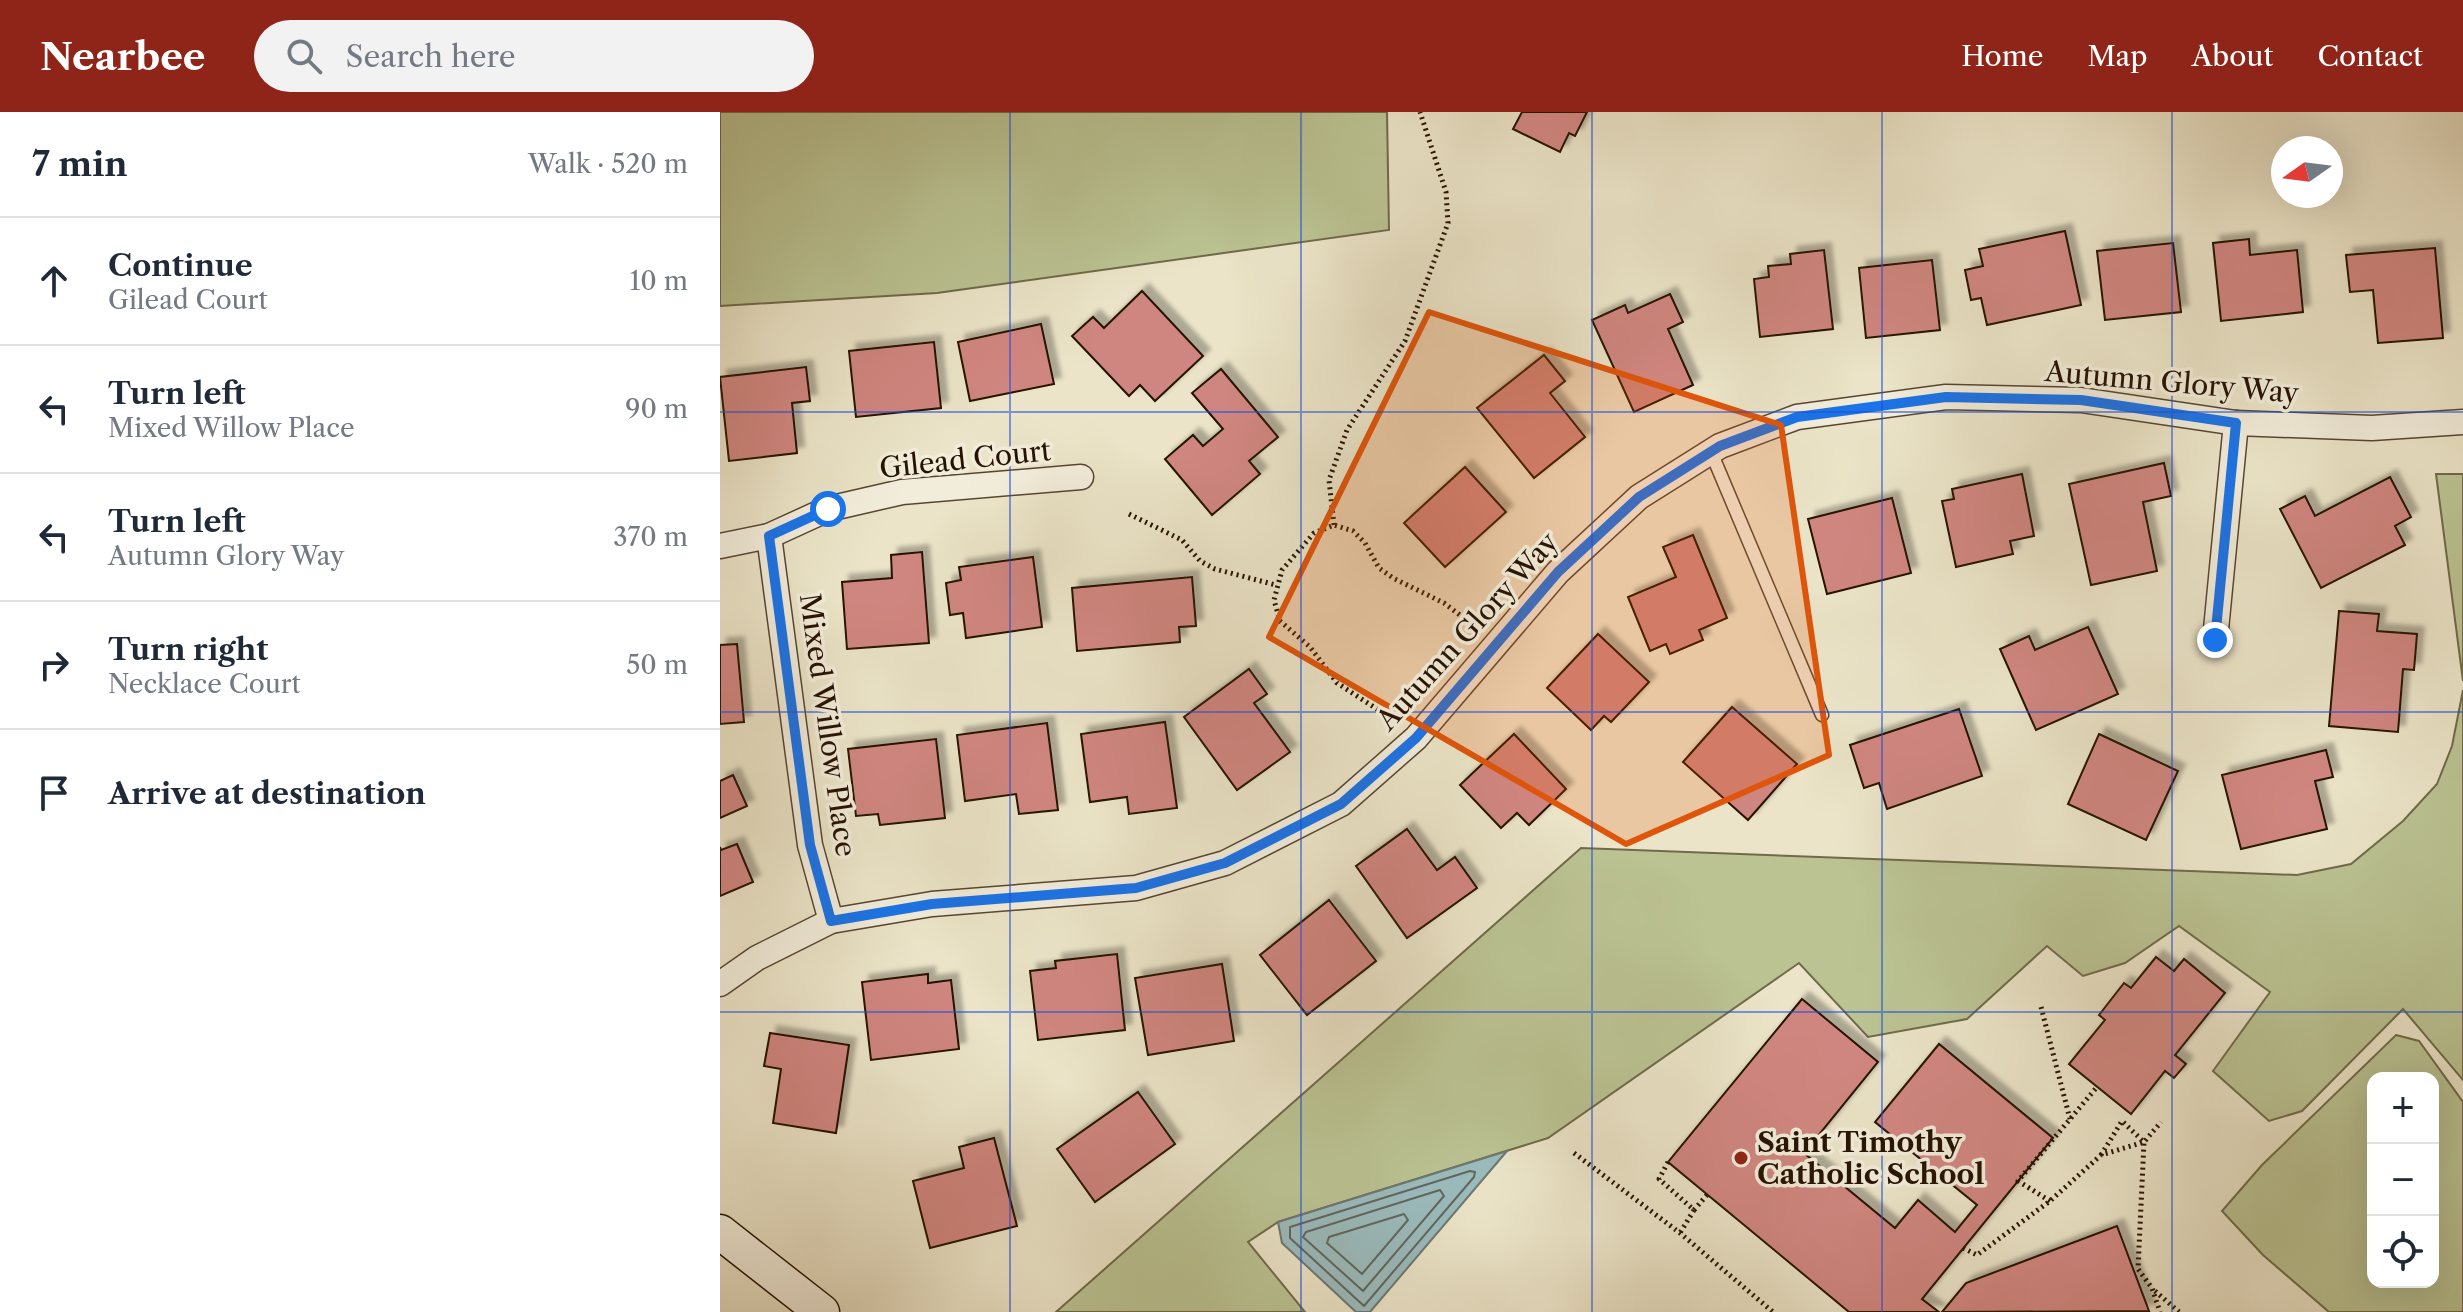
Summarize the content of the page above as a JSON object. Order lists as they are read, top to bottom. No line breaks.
{"streets":{"street":["Autumn Glory Way","Gilead Court","Mixed Willow Place"]},"crossings":[["Autumn Glory Way","Mixed Willow Place"],["Gilead Court","Mixed Willow Place"]],"places":["Saint Timothy Catholic School"],"north":"left","page":{"header":"Nearbee","search":"Search here","nav":["Home","Map","About","Contact"],"heading":["7 min","Walk · 520 m"],"list":[["Continue","Gilead Court","10 m"],["Turn left","Mixed Willow Place","90 m"],["Turn left","Autumn Glory Way","370 m"],["Turn right","Necklace Court","50 m"],"Arrive at destination"],"map_buttons":["+","−"]}}
